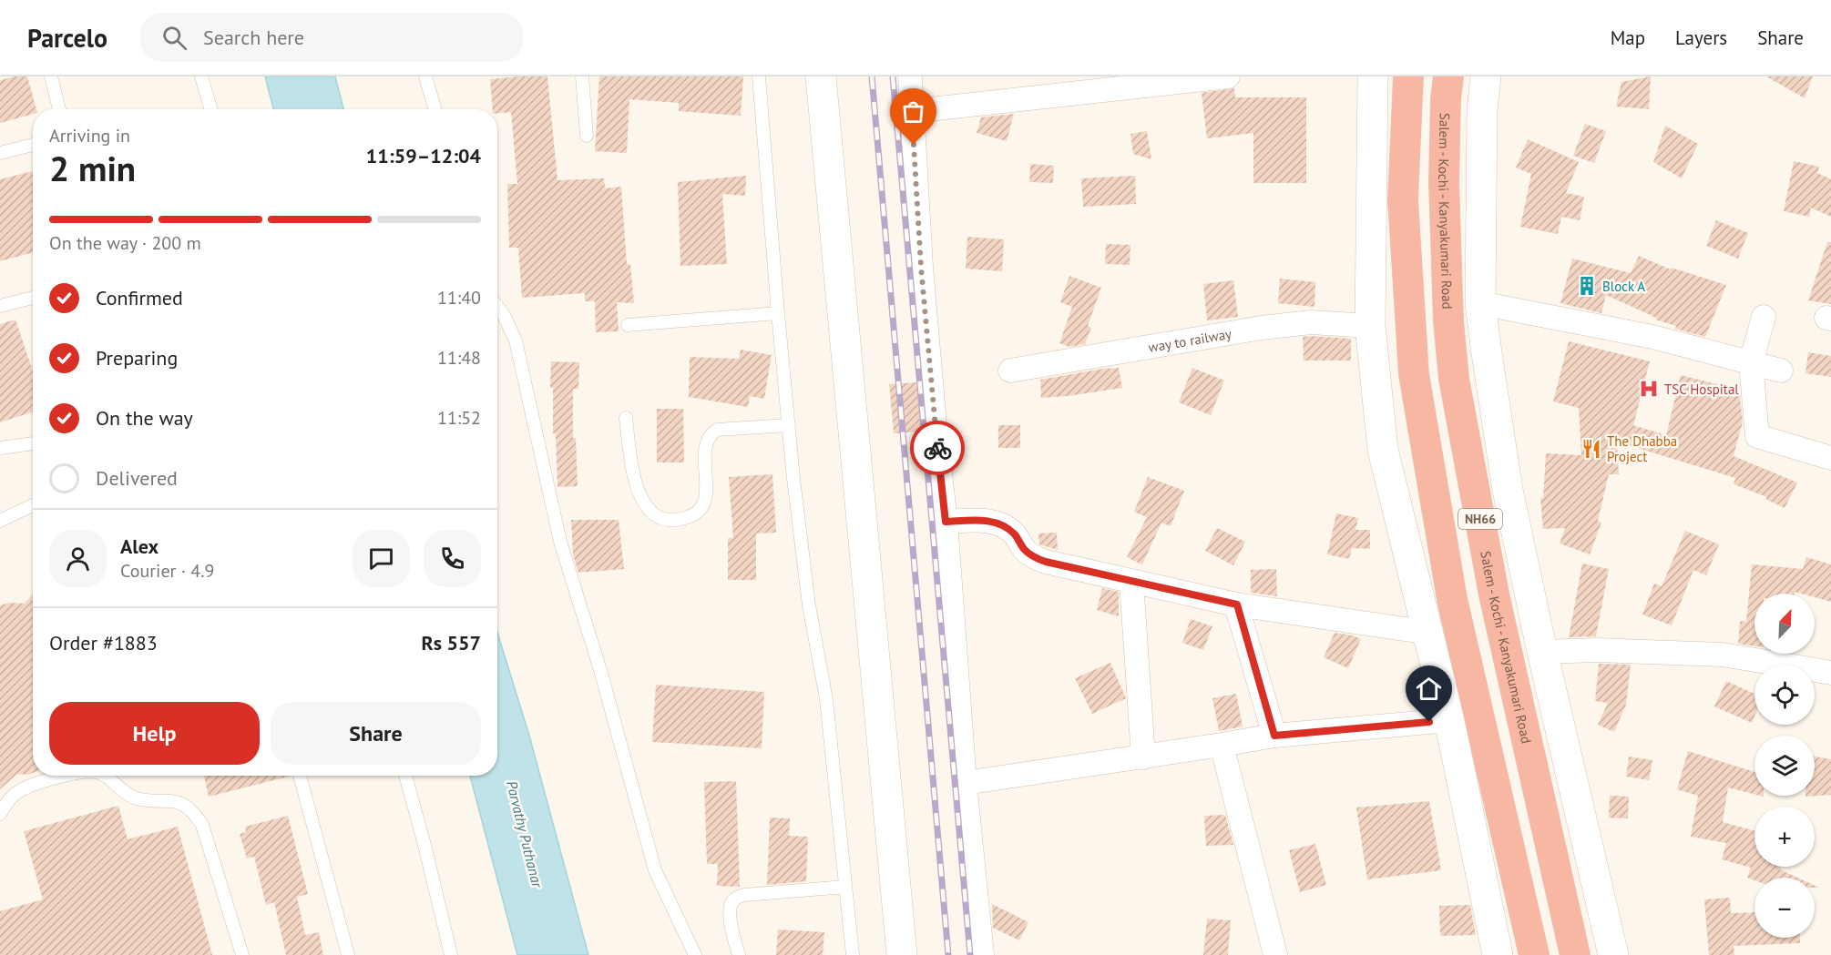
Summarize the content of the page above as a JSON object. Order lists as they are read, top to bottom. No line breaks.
{"streets":{"highway":["Salem - Kochi - Kanyakumari Road","NH66"],"street":["way to railway"]},"water":["Parvathy Puthanar"],"places":{"building":["Block A"],"hospital":["TSC Hospital"],"restaurant":["The Dhabba Project"]},"north":"top right","page":{"header":"Parcelo","search":"Search here","nav":["Map","Layers","Share"],"heading":["2 min","Arriving in","11:59–12:04"],"panel":["Alex","Courier · 4.9","Order #1883","Rs 557"],"bar":"On the way · 200 m","list":[["Confirmed","11:40"],["Preparing","11:48"],["On the way","11:52"],"Delivered"],"map_buttons":["+","−"],"buttons":["Help","Share"]}}
